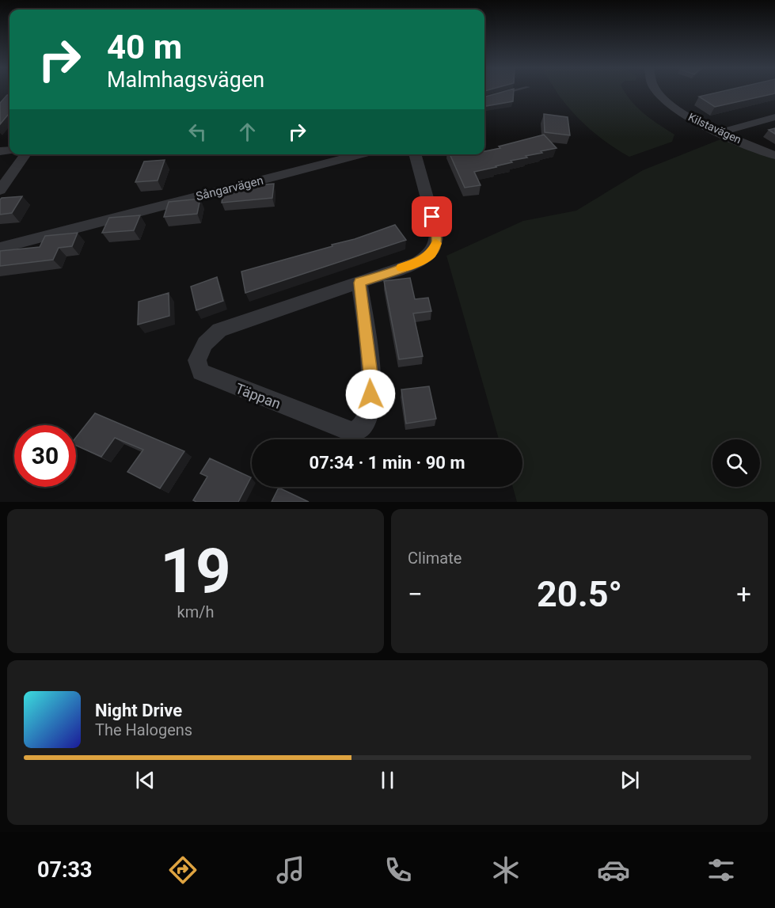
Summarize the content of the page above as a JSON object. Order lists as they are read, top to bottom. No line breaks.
{"streets":{"street":["Kilstavägen","Sångarvägen","Täppan"]},"page":{"turn":["40 m","Malmhagsvägen"],"limit":"30","trip":"07:34 · 1 min · 90 m","tile":[["19","km/h"],"Climate"],"heat":["−","20.5°","+"],"song":["Night Drive","The Halogens"],"tabs":"07:33"}}
